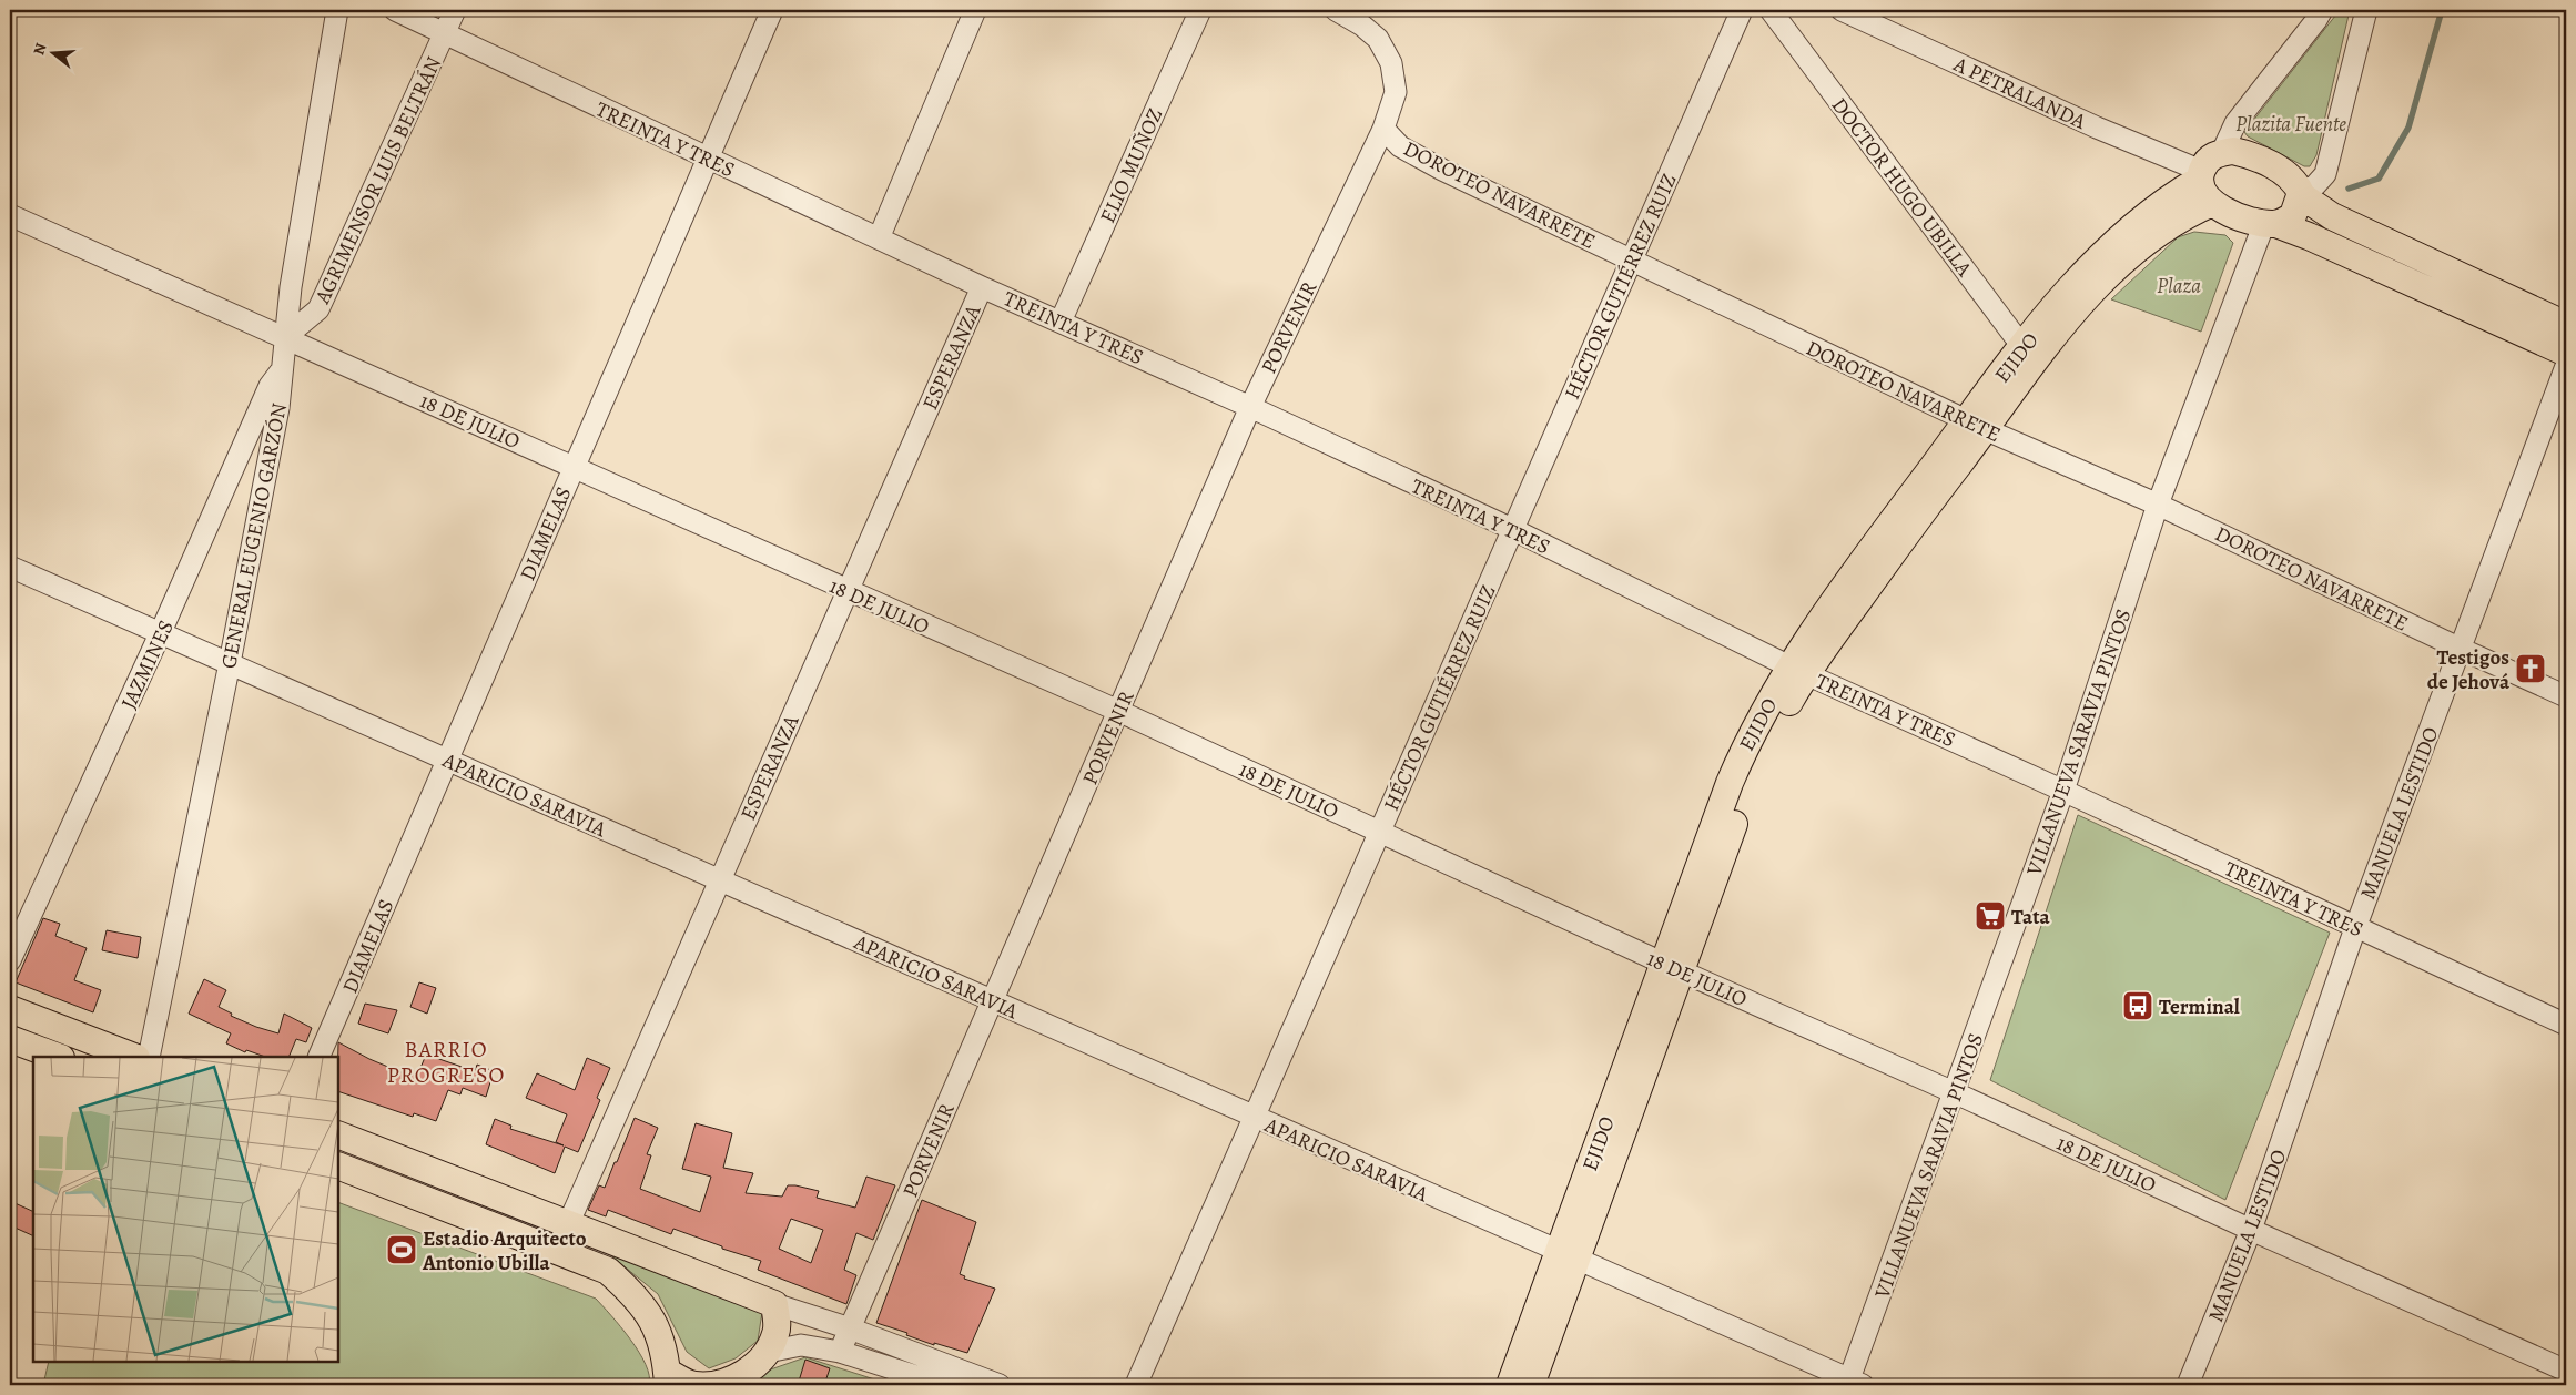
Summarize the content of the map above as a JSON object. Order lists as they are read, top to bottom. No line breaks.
{"streets":{"main road":["EJIDO"],"street":["A PETRALANDA","TREINTA Y TRES","ELIO MUÑOZ","AGRIMENSOR LUIS BELTRÁN","DOCTOR HUGO UBILLA","DOROTEO NAVARRETE","HÉCTOR GUTIÉRREZ RUIZ","PORVENIR","ESPERANZA","18 DE JULIO","DIAMELAS","GENERAL EUGENIO GARZÓN","JAZMINES","VILLANUEVA SARAVIA PINTOS","APARICIO SARAVIA","MANUELA LESTIDO"]},"crossings":[["A PETRALANDA","EJIDO"],["A PETRALANDA","VILLANUEVA SARAVIA PINTOS"],["TREINTA Y TRES","ELIO MUÑOZ"],["TREINTA Y TRES","AGRIMENSOR LUIS BELTRÁN"],["TREINTA Y TRES","HÉCTOR GUTIÉRREZ RUIZ"],["TREINTA Y TRES","PORVENIR"],["TREINTA Y TRES","ESPERANZA"],["TREINTA Y TRES","EJIDO"],["TREINTA Y TRES","DIAMELAS"],["TREINTA Y TRES","VILLANUEVA SARAVIA PINTOS"],["TREINTA Y TRES","MANUELA LESTIDO"],["AGRIMENSOR LUIS BELTRÁN","18 DE JULIO"],["AGRIMENSOR LUIS BELTRÁN","GENERAL EUGENIO GARZÓN"],["DOCTOR HUGO UBILLA","EJIDO"],["DOROTEO NAVARRETE","HÉCTOR GUTIÉRREZ RUIZ"],["DOROTEO NAVARRETE","PORVENIR"],["DOROTEO NAVARRETE","EJIDO"],["DOROTEO NAVARRETE","VILLANUEVA SARAVIA PINTOS"],["DOROTEO NAVARRETE","MANUELA LESTIDO"],["HÉCTOR GUTIÉRREZ RUIZ","18 DE JULIO"],["HÉCTOR GUTIÉRREZ RUIZ","APARICIO SARAVIA"],["PORVENIR","18 DE JULIO"],["PORVENIR","APARICIO SARAVIA"],["ESPERANZA","18 DE JULIO"],["ESPERANZA","APARICIO SARAVIA"],["EJIDO","18 DE JULIO"],["EJIDO","VILLANUEVA SARAVIA PINTOS"],["EJIDO","APARICIO SARAVIA"],["18 DE JULIO","DIAMELAS"],["18 DE JULIO","GENERAL EUGENIO GARZÓN"],["18 DE JULIO","VILLANUEVA SARAVIA PINTOS"],["18 DE JULIO","MANUELA LESTIDO"],["DIAMELAS","APARICIO SARAVIA"],["GENERAL EUGENIO GARZÓN","JAZMINES"],["GENERAL EUGENIO GARZÓN","APARICIO SARAVIA"],["JAZMINES","APARICIO SARAVIA"],["VILLANUEVA SARAVIA PINTOS","APARICIO SARAVIA"]],"districts":["BARRIO PROGRESO"],"parks":["Plazita Fuente","Plaza"],"places":{"church":["Testigos de Jehová"],"supermarket":["Tata"],"bus stop":["Terminal"],"sports":["Estadio Arquitecto Antonio Ubilla"]},"north":"left"}
